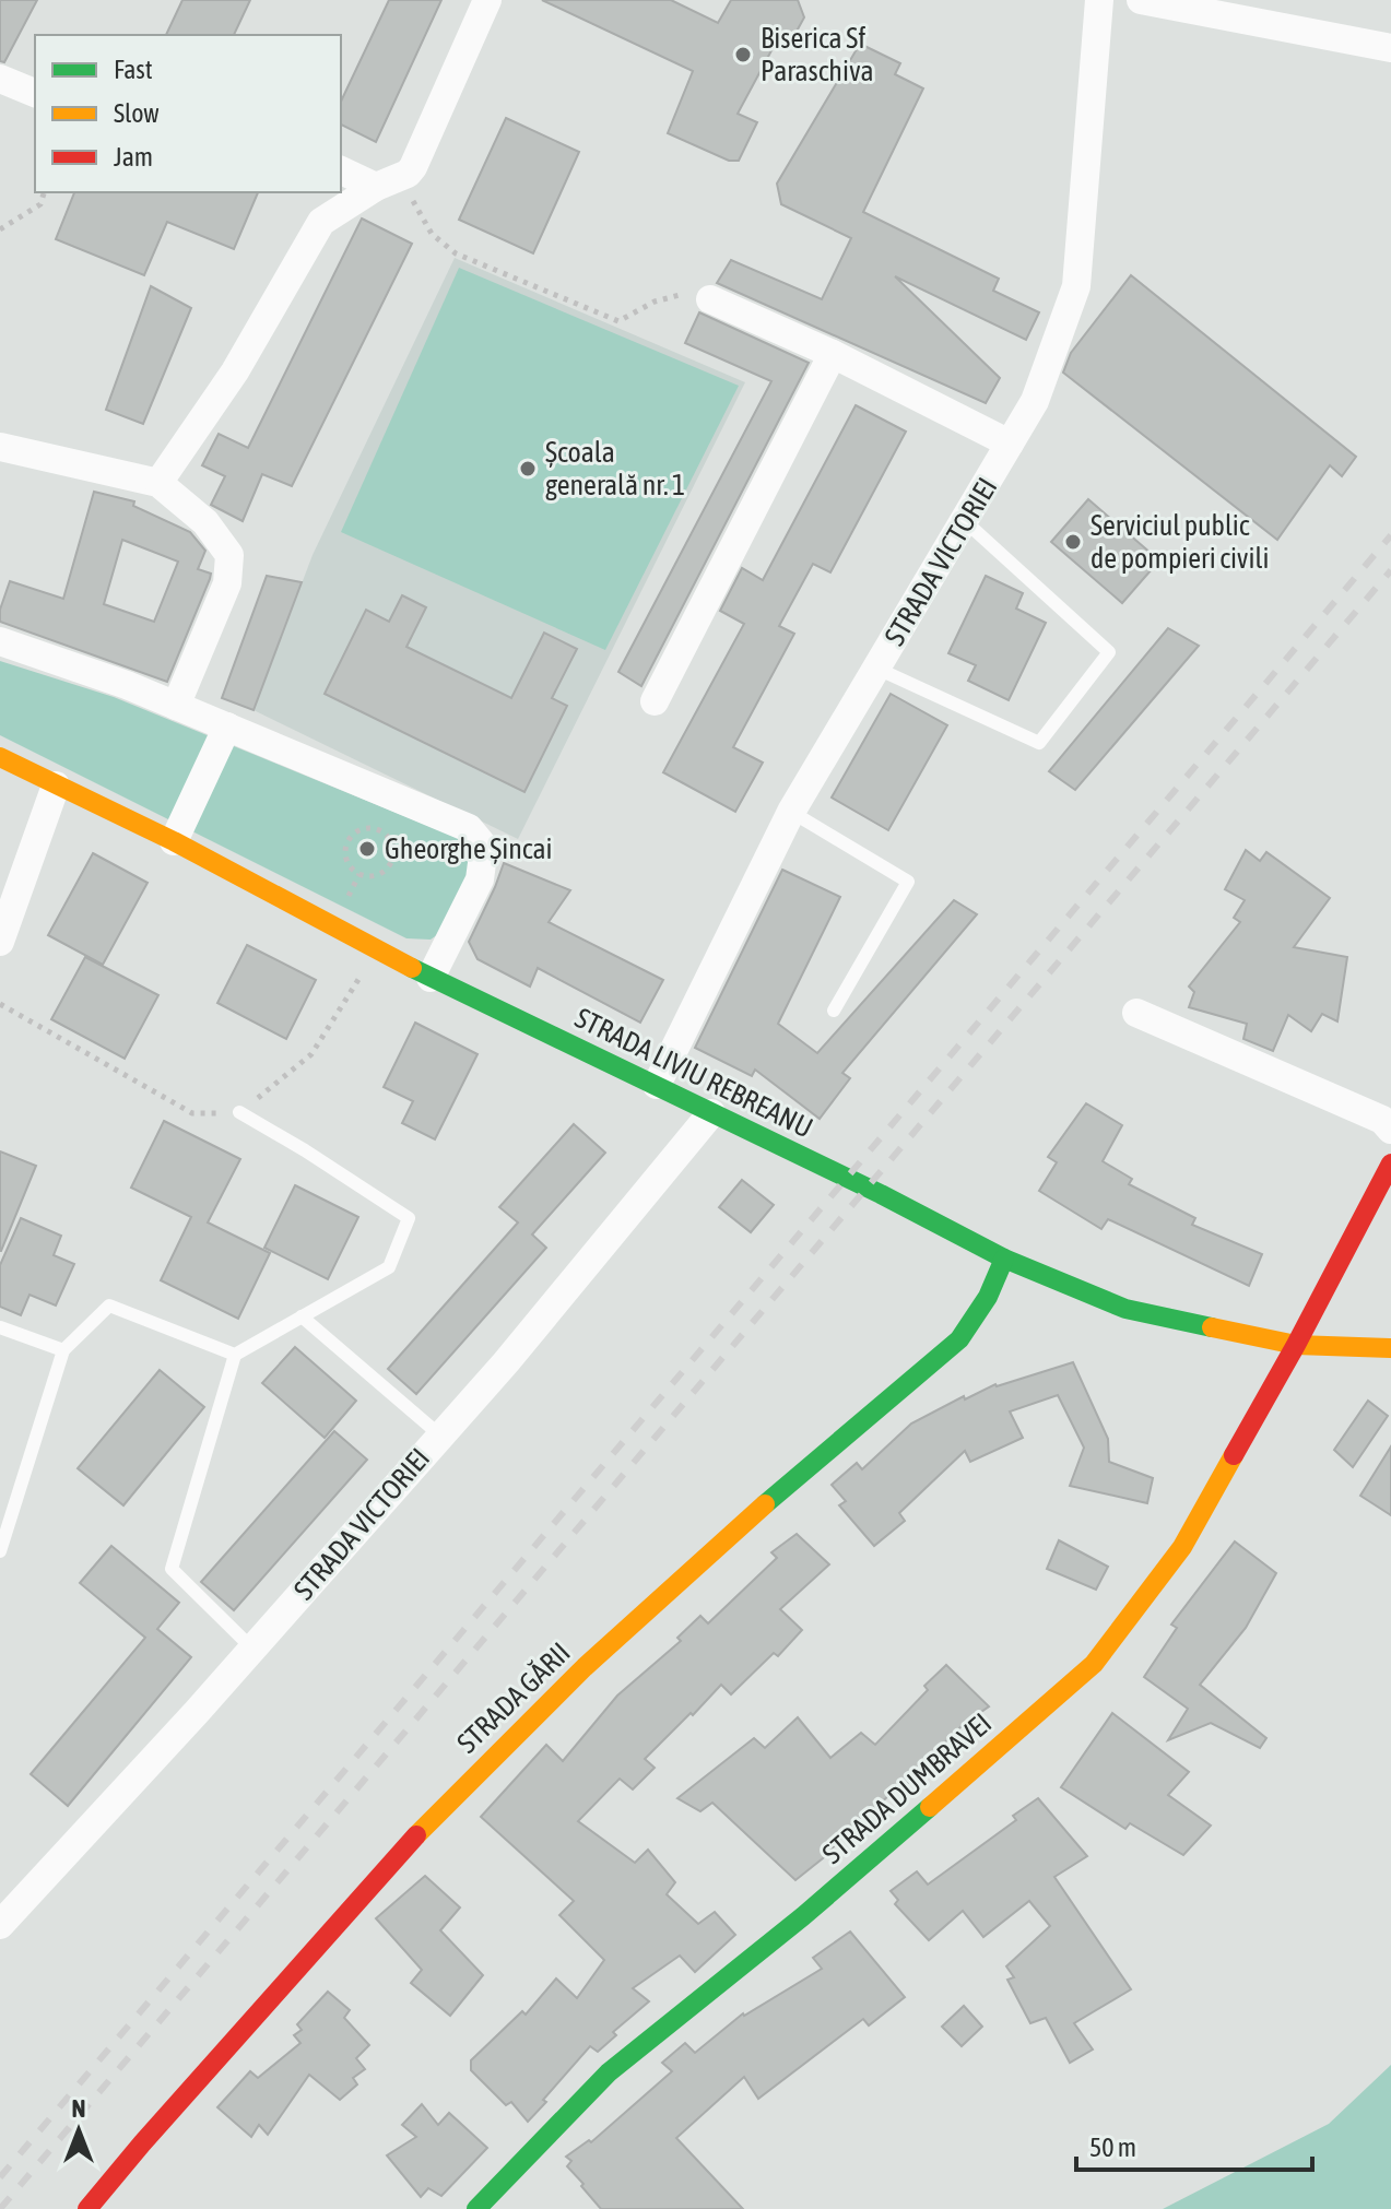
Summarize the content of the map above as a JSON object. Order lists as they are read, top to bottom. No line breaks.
{"streets":{"street":["STRADA VICTORIEI","STRADA LIVIU REBREANU","STRADA GĂRII","STRADA DUMBRAVEI"]},"crossings":[["STRADA VICTORIEI","STRADA LIVIU REBREANU"],["STRADA LIVIU REBREANU","STRADA GĂRII"],["STRADA LIVIU REBREANU","STRADA DUMBRAVEI"]],"places":["Biserica Sf Paraschiva","Școala generală nr. 1","Serviciul public de pompieri civili","Gheorghe Șincai"],"legend":["Fast","Slow","Jam"],"scale_bar":"50 m","north":"top"}
